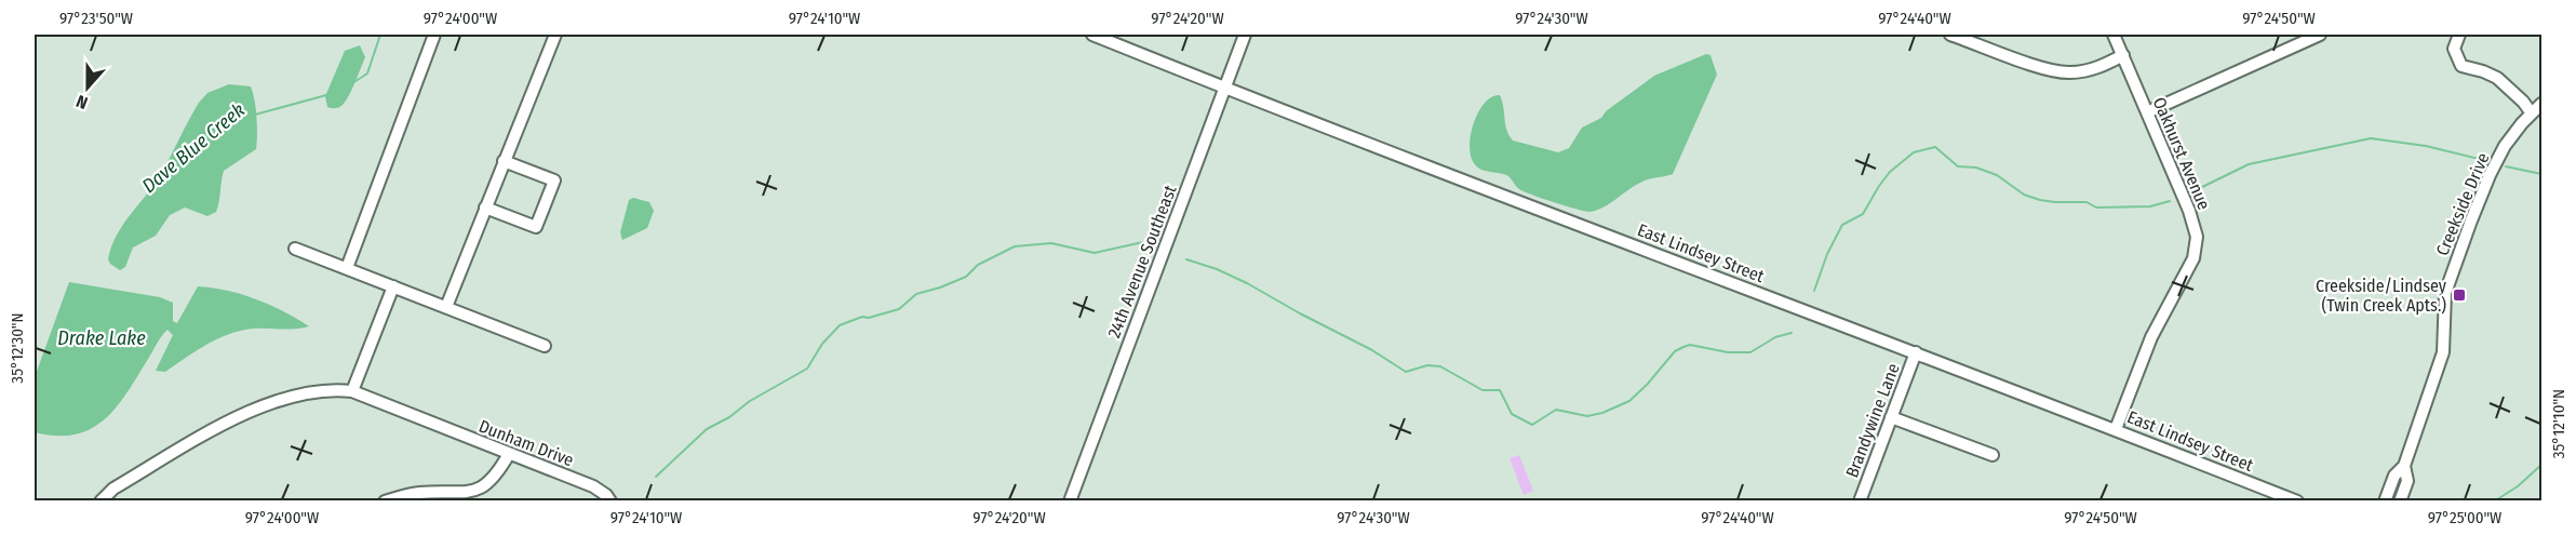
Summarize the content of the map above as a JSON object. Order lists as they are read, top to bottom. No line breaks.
{"streets":{"street":["Oakhurst Avenue","Creekside Drive","East Lindsey Street","24th Avenue Southeast","Brandywine Lane","Dunham Drive"]},"crossings":[["Oakhurst Avenue","East Lindsey Street"],["East Lindsey Street","24th Avenue Southeast"],["East Lindsey Street","Brandywine Lane"]],"water":["Dave Blue Creek","Drake Lake"],"places":{"transit":["Creekside/Lindsey (Twin Creek Apts.)"]},"north":"bottom","coordinates":["97°23'50\"W","97°24'00\"W","97°24'10\"W","97°24'20\"W","97°24'30\"W","97°24'40\"W","97°24'50\"W","35°12'30\"N","35°12'10\"N","97°25'00\"W"]}
